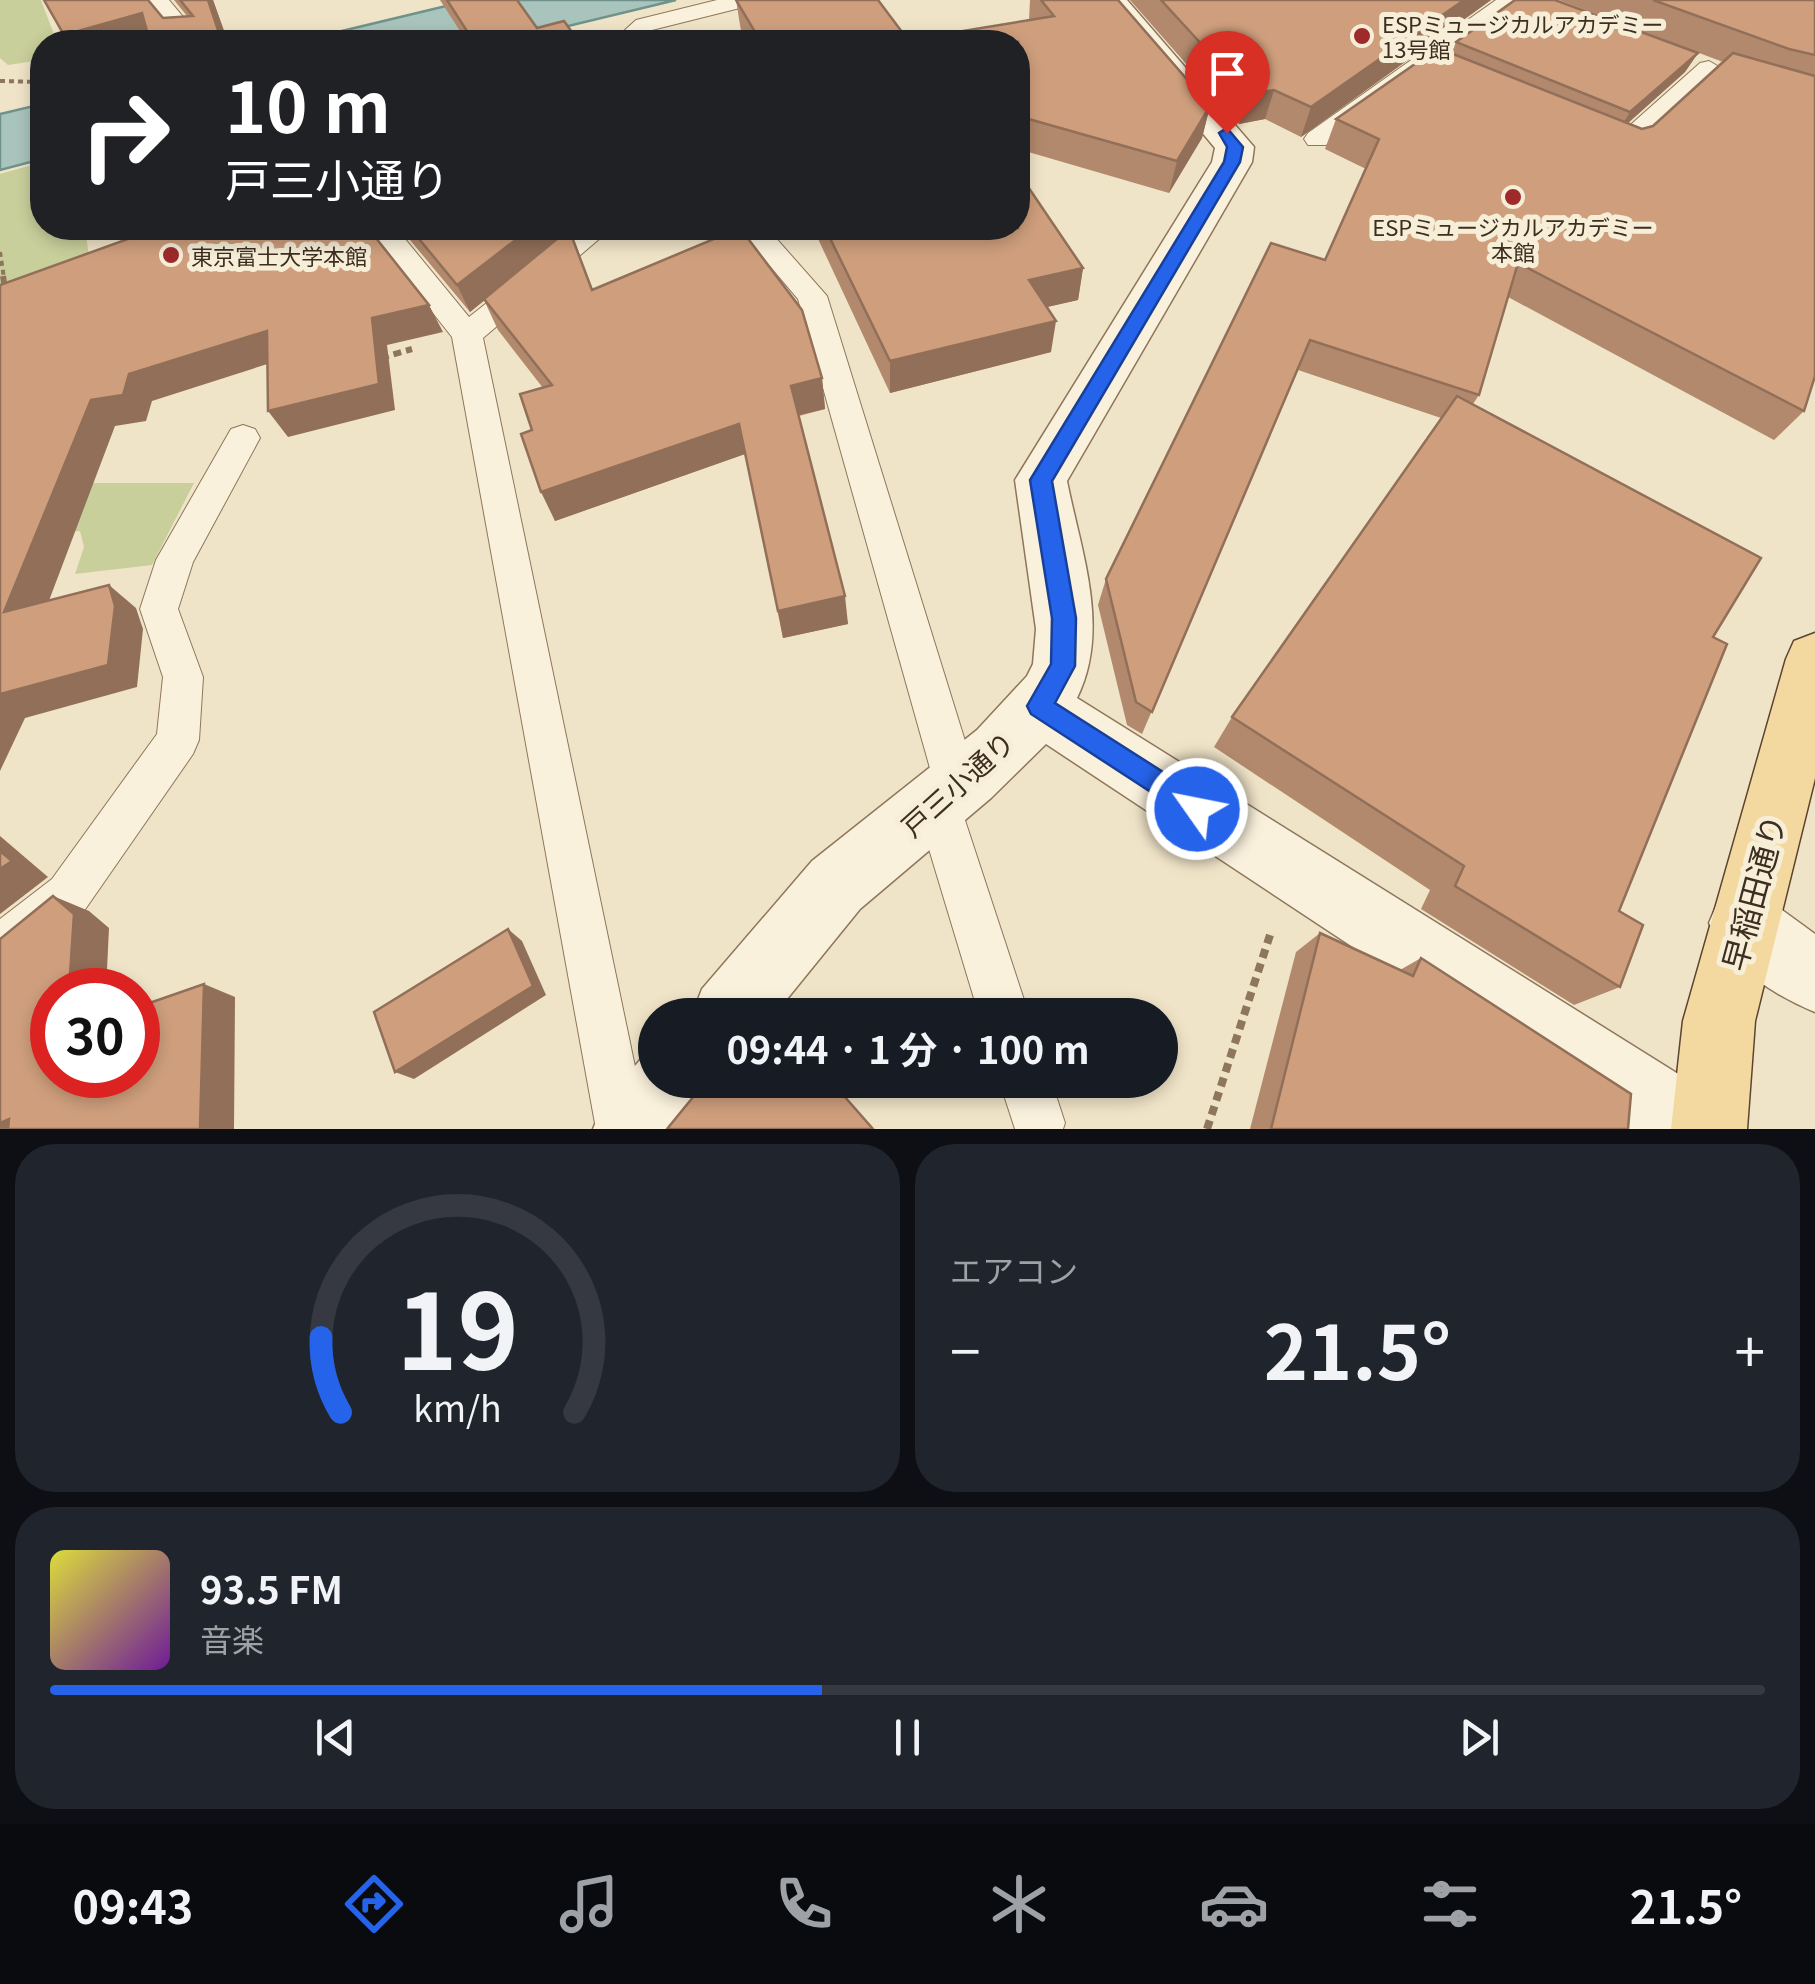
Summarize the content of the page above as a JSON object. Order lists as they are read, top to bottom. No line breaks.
{"streets":{"main road":["早稲田通り"],"street":["戸三小通り"]},"places":["ESPミュージカルアカデミー 13号館","ESPミュージカルアカデミー 本館","東京富士大学本館"],"page":{"turn":["10 m","戸三小通り"],"limit":"30","trip":"09:44 · 1 分 · 100 m","tile":"エアコン","heat":["−","21.5°","+"],"song":["93.5 FM","音楽"],"tabs":["09:43","21.5°"],"gauge":["19","km/h"]}}
